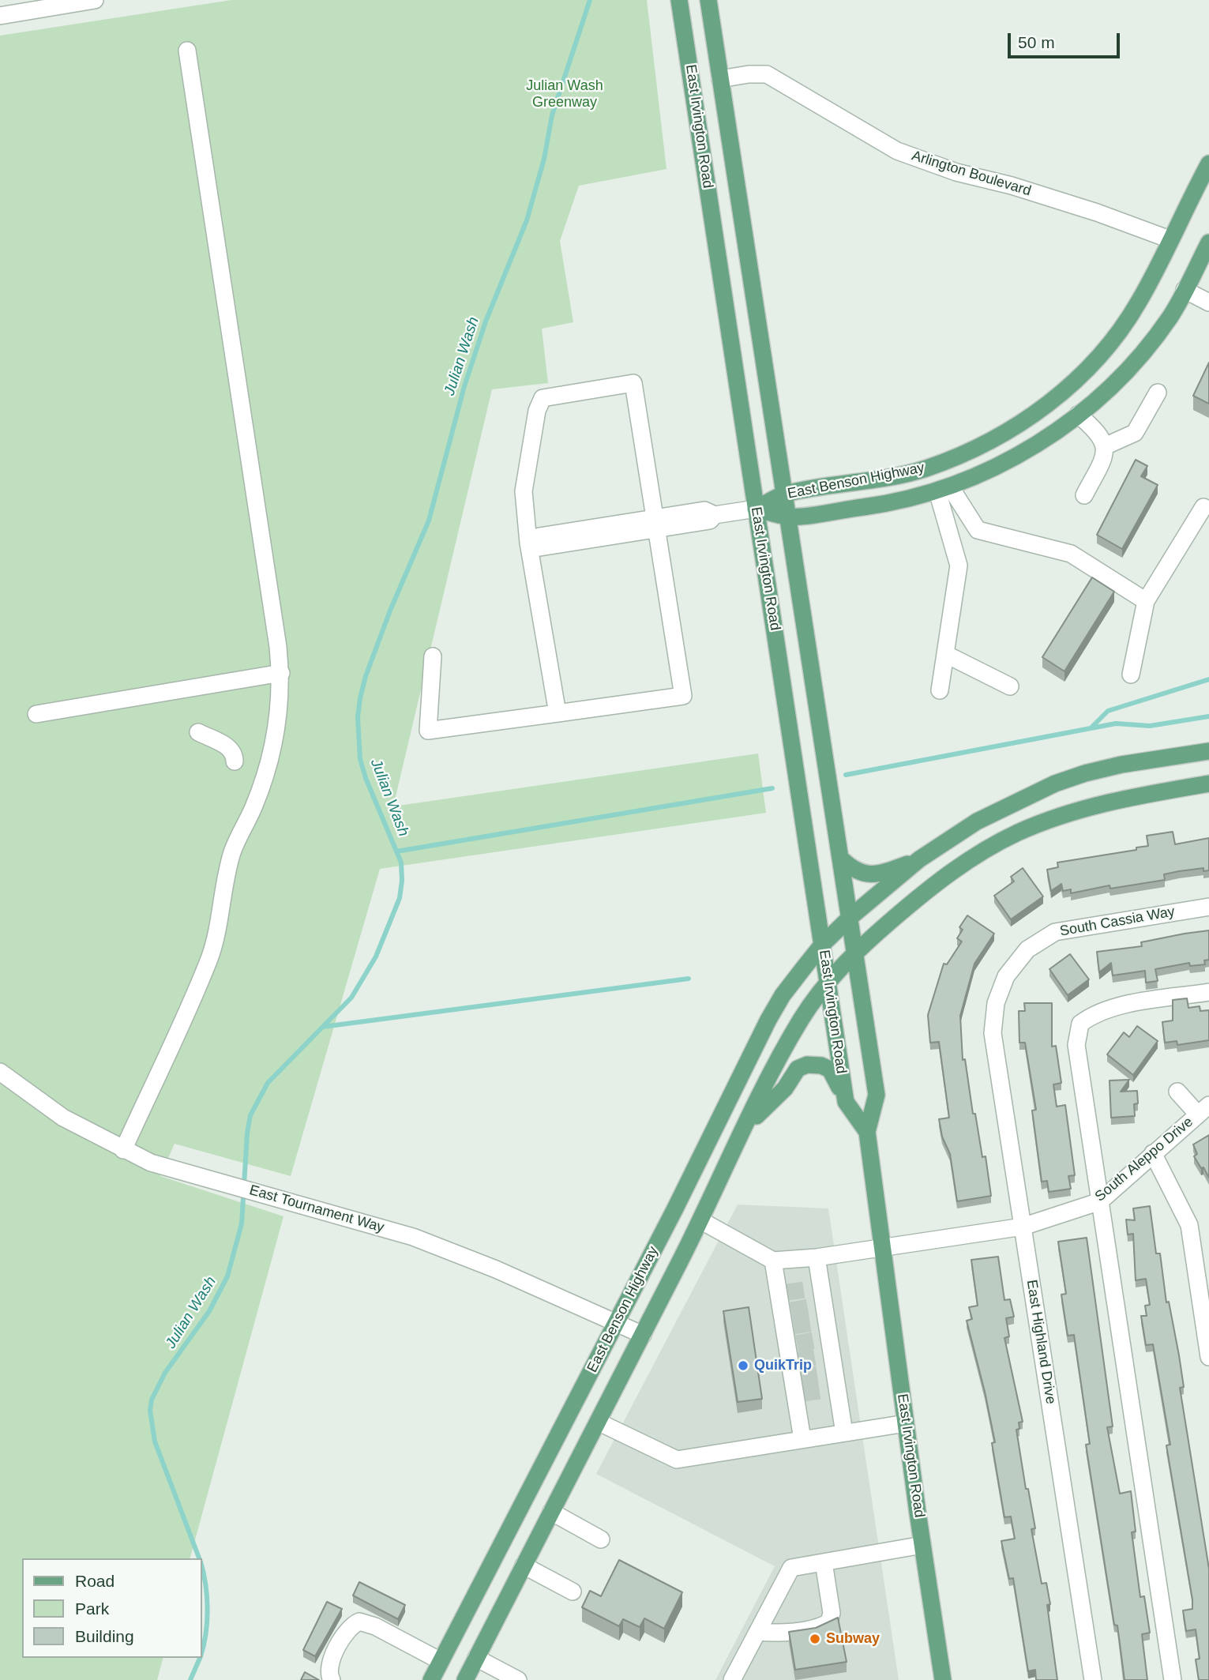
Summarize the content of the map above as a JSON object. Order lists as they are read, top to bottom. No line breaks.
{"streets":{"main road":["East Irvington Road","East Benson Highway"],"street":["Arlington Boulevard","South Cassia Way","South Aleppo Drive","East Tournament Way","East Highland Drive"]},"crossings":[["East Irvington Road","Arlington Boulevard"],["East Irvington Road","East Benson Highway"],["East Irvington Road","South Aleppo Drive"],["Arlington Boulevard","East Benson Highway"],["East Benson Highway","East Tournament Way"],["South Cassia Way","East Highland Drive"],["South Aleppo Drive","East Highland Drive"]],"water":["Julian Wash"],"parks":["Julian Wash Greenway"],"places":["QuikTrip","Subway"],"legend":["Road","Park","Building"],"scale_bar":"50 m"}
